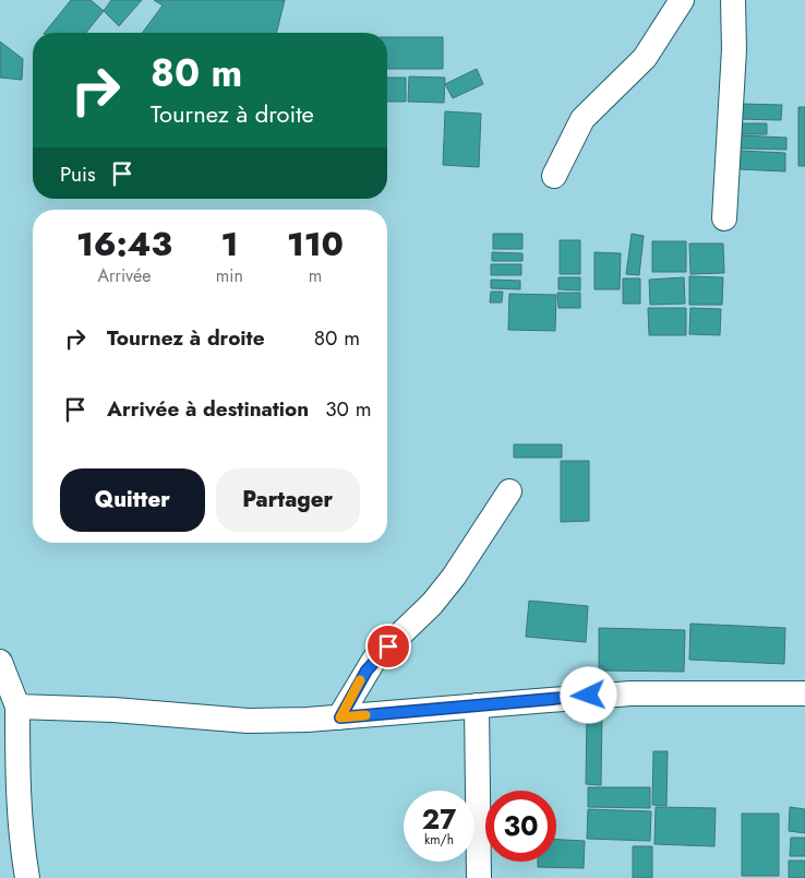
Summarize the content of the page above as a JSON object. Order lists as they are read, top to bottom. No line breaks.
{"page":{"turn":["80 m","Tournez à droite"],"then":"Puis","eta":["16:43","Arrivée","1","min","110","m"],"list":[{"name":"Tournez à droite","value":"80 m"},{"name":"Arrivée à destination","value":"30 m"}],"buttons":["Quitter","Partager"],"speed":"27 km/h","limit":"30"}}
